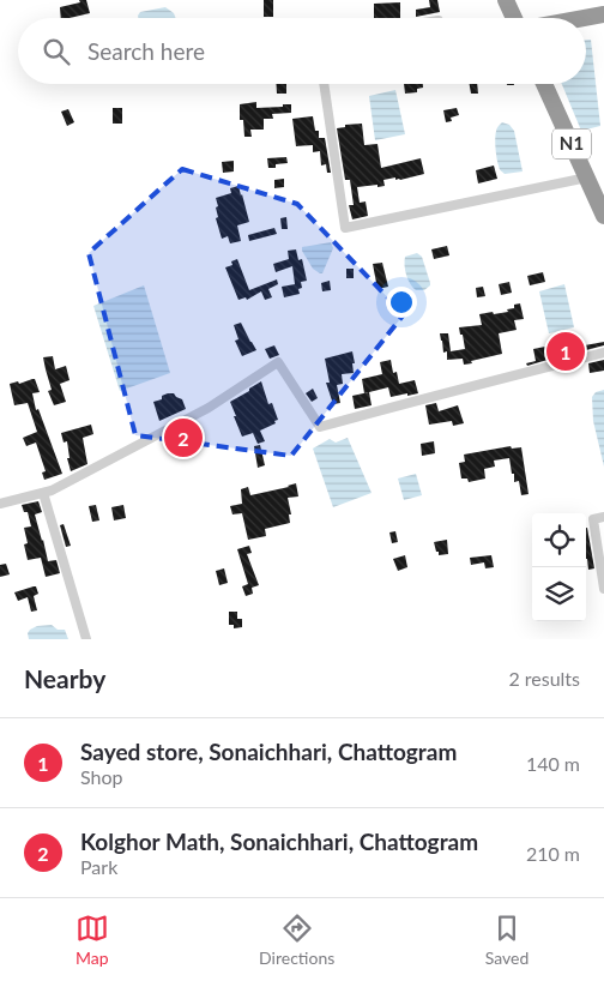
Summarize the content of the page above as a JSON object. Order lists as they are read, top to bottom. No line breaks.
{"streets":{"highway":["N1"]},"page":{"search":"Search here","pins":["1","2"],"heading":["Nearby","2 results"],"list":[{"mark":"1","name":"Sayed store, Sonaichhari, Chattogram","note":"Shop","value":"140 m"},{"mark":"2","name":"Kolghor Math, Sonaichhari, Chattogram","note":"Park","value":"210 m"}],"nav":["Map","Directions","Saved"]}}
